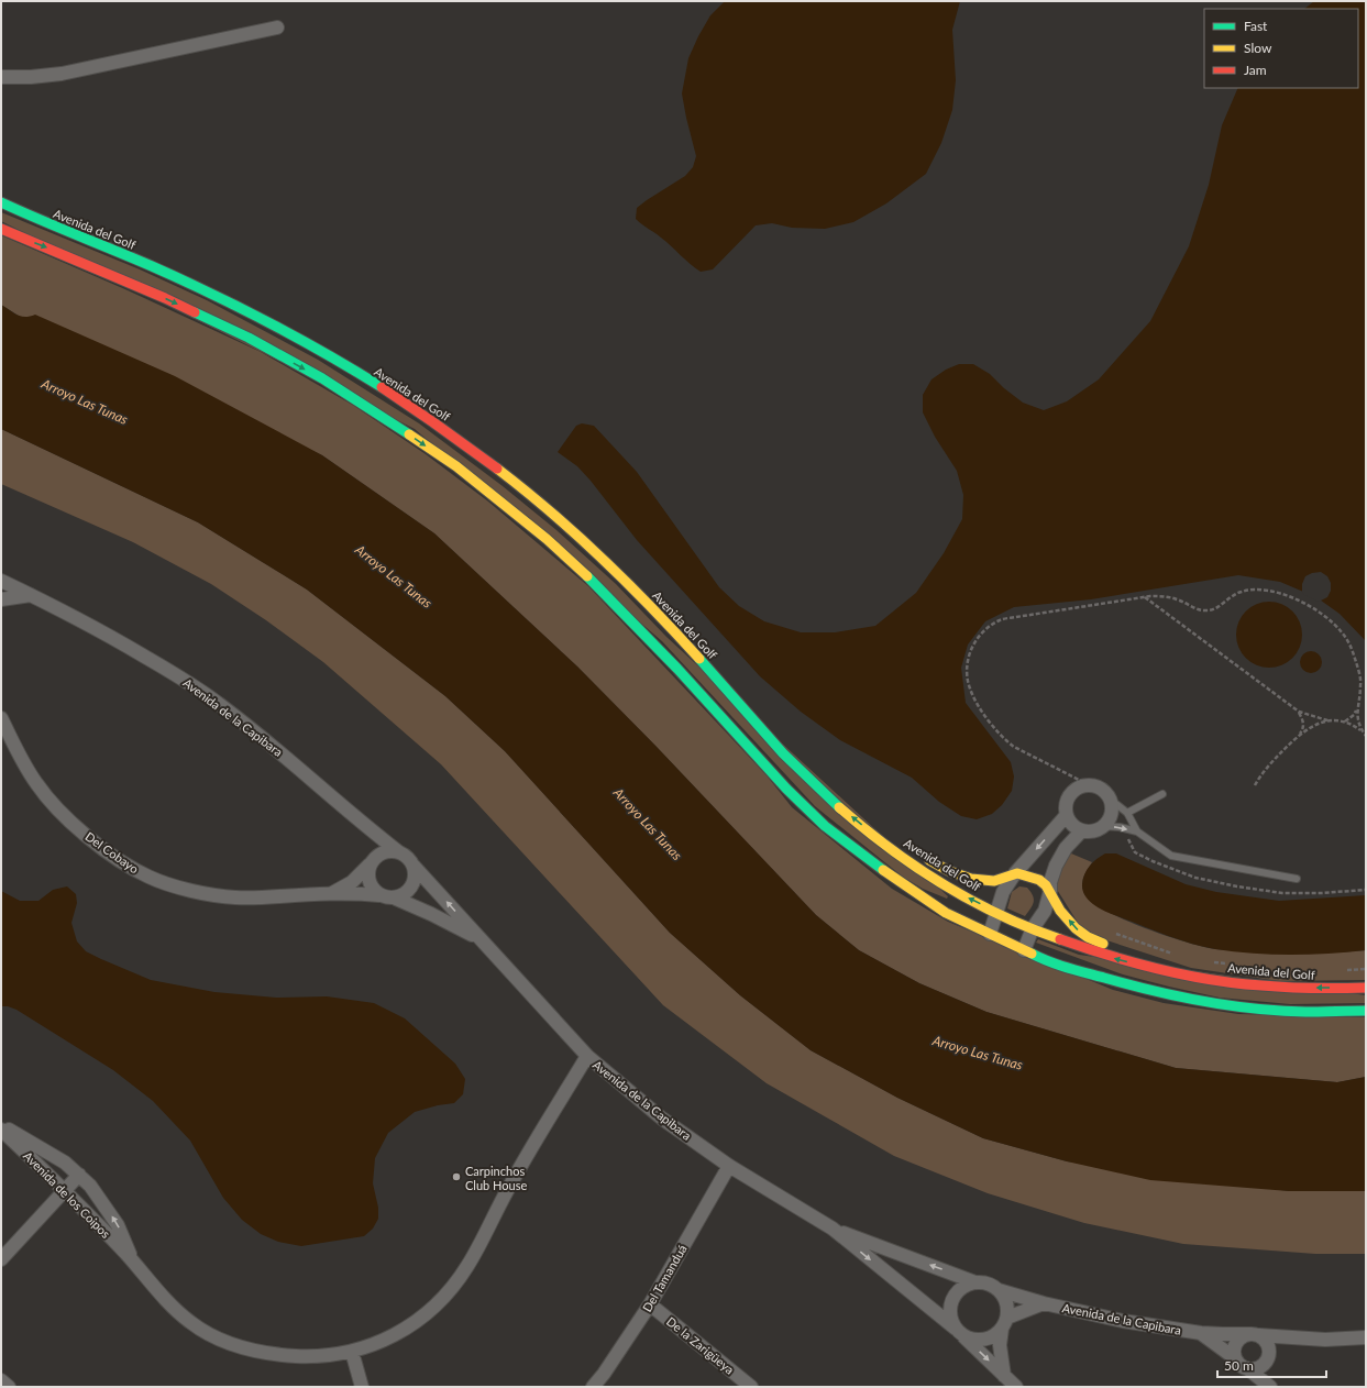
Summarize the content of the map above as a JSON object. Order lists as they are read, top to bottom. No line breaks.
{"streets":{"street":["Avenida del Golf","Avenida de la Capibara","Del Cobayo","Avenida de los Coipos","Del Tamanduá","De la Zarigüeya"]},"crossings":[["Avenida de la Capibara","Del Cobayo"],["Avenida de la Capibara","Avenida de los Coipos"],["Avenida de la Capibara","Del Tamanduá"],["Del Tamanduá","De la Zarigüeya"]],"water":["Arroyo Las Tunas"],"places":["Carpinchos Club House"],"legend":["Fast","Slow","Jam"],"scale_bar":"50 m"}
